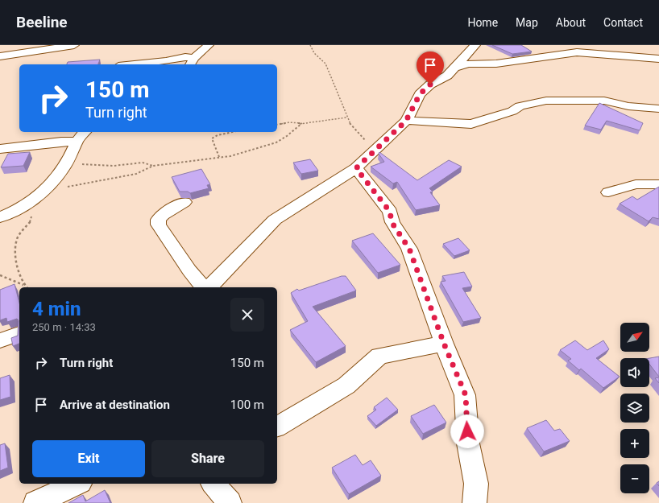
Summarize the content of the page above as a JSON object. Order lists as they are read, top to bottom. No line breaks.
{"north":"top right","page":{"header":"Beeline","nav":["Home","Map","About","Contact"],"turn":["150 m","Turn right"],"heading":["4 min","250 m · 14:33"],"map_buttons":["+","−"],"list":[{"name":"Turn right","value":"150 m"},{"name":"Arrive at destination","value":"100 m"}],"buttons":["Exit","Share"]}}
